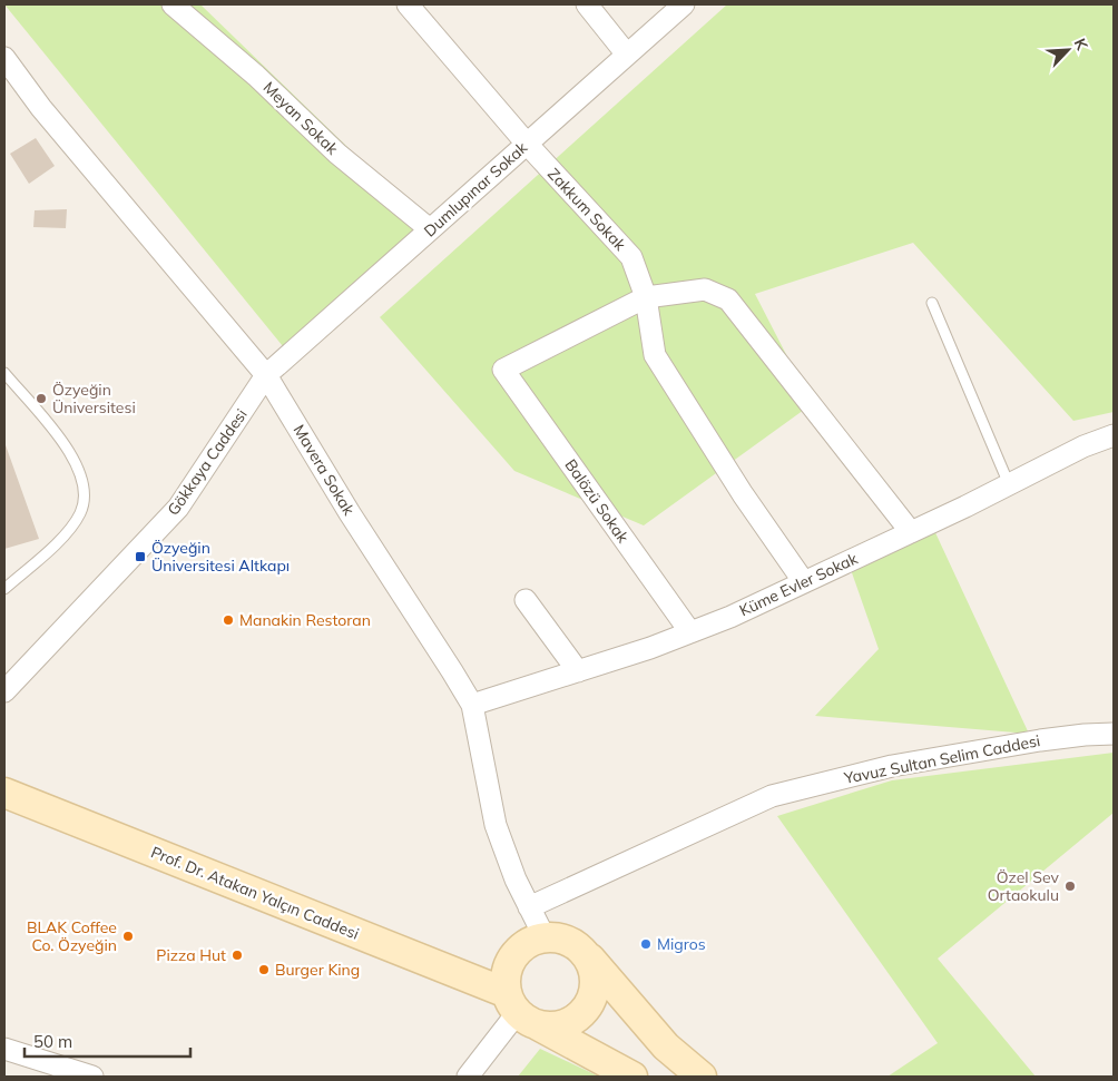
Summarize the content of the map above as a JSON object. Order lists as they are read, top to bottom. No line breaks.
{"streets":{"main road":["Prof. Dr. Atakan Yalçın Caddesi"],"street":["Meyan Sokak","Dumlupınar Sokak","Zakkum Sokak","Gökkaya Caddesi","Mavera Sokak","Balözü Sokak","Küme Evler Sokak","Yavuz Sultan Selim Caddesi"]},"crossings":[["Meyan Sokak","Dumlupınar Sokak"],["Dumlupınar Sokak","Zakkum Sokak"],["Dumlupınar Sokak","Gökkaya Caddesi"],["Dumlupınar Sokak","Mavera Sokak"],["Zakkum Sokak","Balözü Sokak"],["Zakkum Sokak","Küme Evler Sokak"],["Gökkaya Caddesi","Mavera Sokak"],["Mavera Sokak","Küme Evler Sokak"],["Mavera Sokak","Yavuz Sultan Selim Caddesi"],["Mavera Sokak","Prof. Dr. Atakan Yalçın Caddesi"],["Balözü Sokak","Küme Evler Sokak"]],"places":{"other":["Özyeğin Üniversitesi","Manakin Restoran","Özel Sev Ortaokulu","BLAK Coffee Co. Özyeğin","Migros","Pizza Hut","Burger King"],"transit":["Özyeğin Üniversitesi Altkapı"]},"scale_bar":"50 m","north":"top right"}
